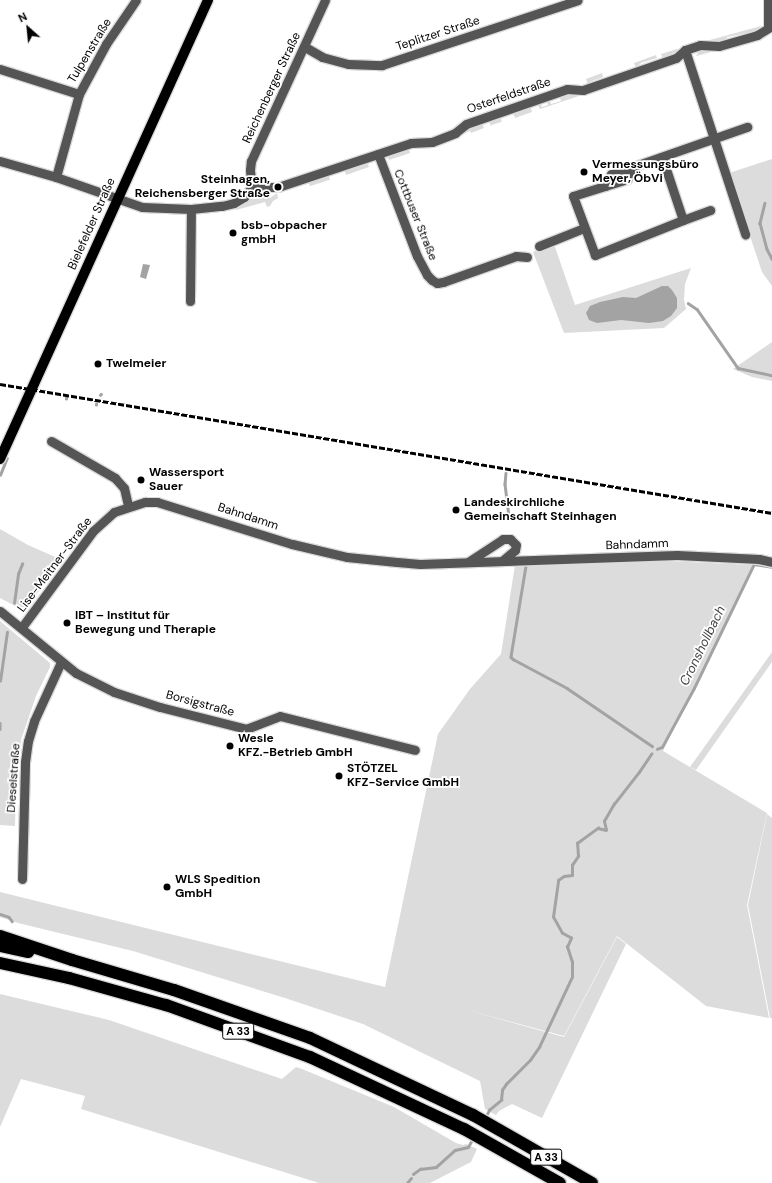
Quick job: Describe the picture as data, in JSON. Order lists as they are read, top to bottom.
{
  "streets": {
    "highway": ["A 33"],
    "main road": ["Bielefelder Straße"],
    "street": [
      "Teplitzer Straße",
      "Tulpenstraße",
      "Reichenberger Straße",
      "Osterfeldstraße",
      "Cottbuser Straße",
      "Bahndamm",
      "Lise-Meitner-Straße",
      "Borsigstraße",
      "Dieselstraße"
    ]
  },
  "crossings": [
    ["Teplitzer Straße", "Reichenberger Straße"],
    ["Reichenberger Straße", "Osterfeldstraße"],
    ["Osterfeldstraße", "Cottbuser Straße"],
    ["Bahndamm", "Lise-Meitner-Straße"],
    ["Lise-Meitner-Straße", "Borsigstraße"],
    ["Borsigstraße", "Dieselstraße"]
  ],
  "water": ["Cronshollbach"],
  "places": [
    "Vermessungsbüro Meyer, ÖbVi",
    "Steinhagen, Reichensberger Straße",
    "bsb-obpacher gmbH",
    "Twelmeier",
    "Wassersport Sauer",
    "Landeskirchliche Gemeinschaft Steinhagen",
    "IBT – Institut für Bewegung und Therapie",
    "Wesle KFZ.-Betrieb GmbH",
    "STÖTZEL KFZ-Service GmbH",
    "WLS Spedition GmbH"
  ],
  "north": "top left"
}
